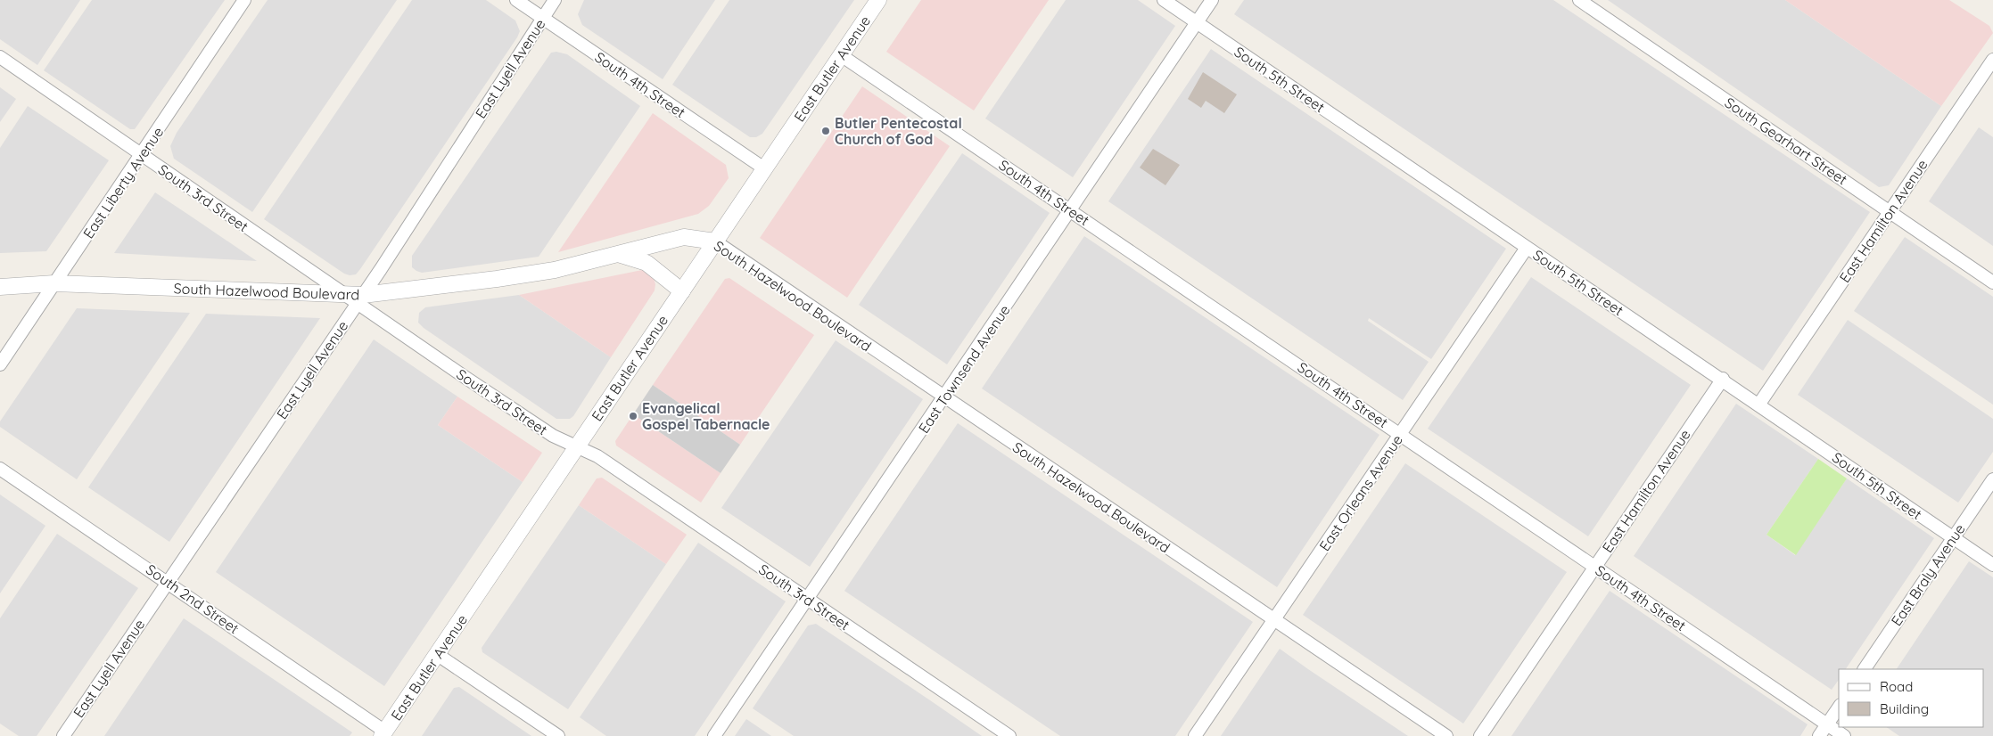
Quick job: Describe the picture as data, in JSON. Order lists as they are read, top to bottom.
{
  "streets": {
    "street": [
      "East Lyell Avenue",
      "East Butler Avenue",
      "South 5th Street",
      "South 4th Street",
      "South Gearhart Street",
      "East Liberty Avenue",
      "South 3rd Street",
      "East Hamilton Avenue",
      "South Hazelwood Boulevard",
      "East Townsend Avenue",
      "East Orleans Avenue",
      "East Braly Avenue",
      "South 2nd Street"
    ]
  },
  "crossings": [
    ["East Lyell Avenue", "South 4th Street"],
    ["East Lyell Avenue", "South 3rd Street"],
    ["East Lyell Avenue", "South Hazelwood Boulevard"],
    ["East Lyell Avenue", "South 2nd Street"],
    ["East Butler Avenue", "South 4th Street"],
    ["East Butler Avenue", "South 3rd Street"],
    ["East Butler Avenue", "South Hazelwood Boulevard"],
    ["East Butler Avenue", "South 2nd Street"],
    ["South 5th Street", "East Hamilton Avenue"],
    ["South 5th Street", "East Townsend Avenue"],
    ["South 5th Street", "East Orleans Avenue"],
    ["South 5th Street", "East Braly Avenue"],
    ["South 4th Street", "East Hamilton Avenue"],
    ["South 4th Street", "East Townsend Avenue"],
    ["South 4th Street", "East Orleans Avenue"],
    ["South Gearhart Street", "East Hamilton Avenue"],
    ["East Liberty Avenue", "South 3rd Street"],
    ["East Liberty Avenue", "South Hazelwood Boulevard"],
    ["South 3rd Street", "South Hazelwood Boulevard"],
    ["South 3rd Street", "East Townsend Avenue"],
    ["South Hazelwood Boulevard", "East Townsend Avenue"],
    ["South Hazelwood Boulevard", "East Orleans Avenue"]
  ],
  "places": ["Butler Pentecostal Church of God", "Evangelical Gospel Tabernacle"],
  "legend": ["Road", "Building"]
}
